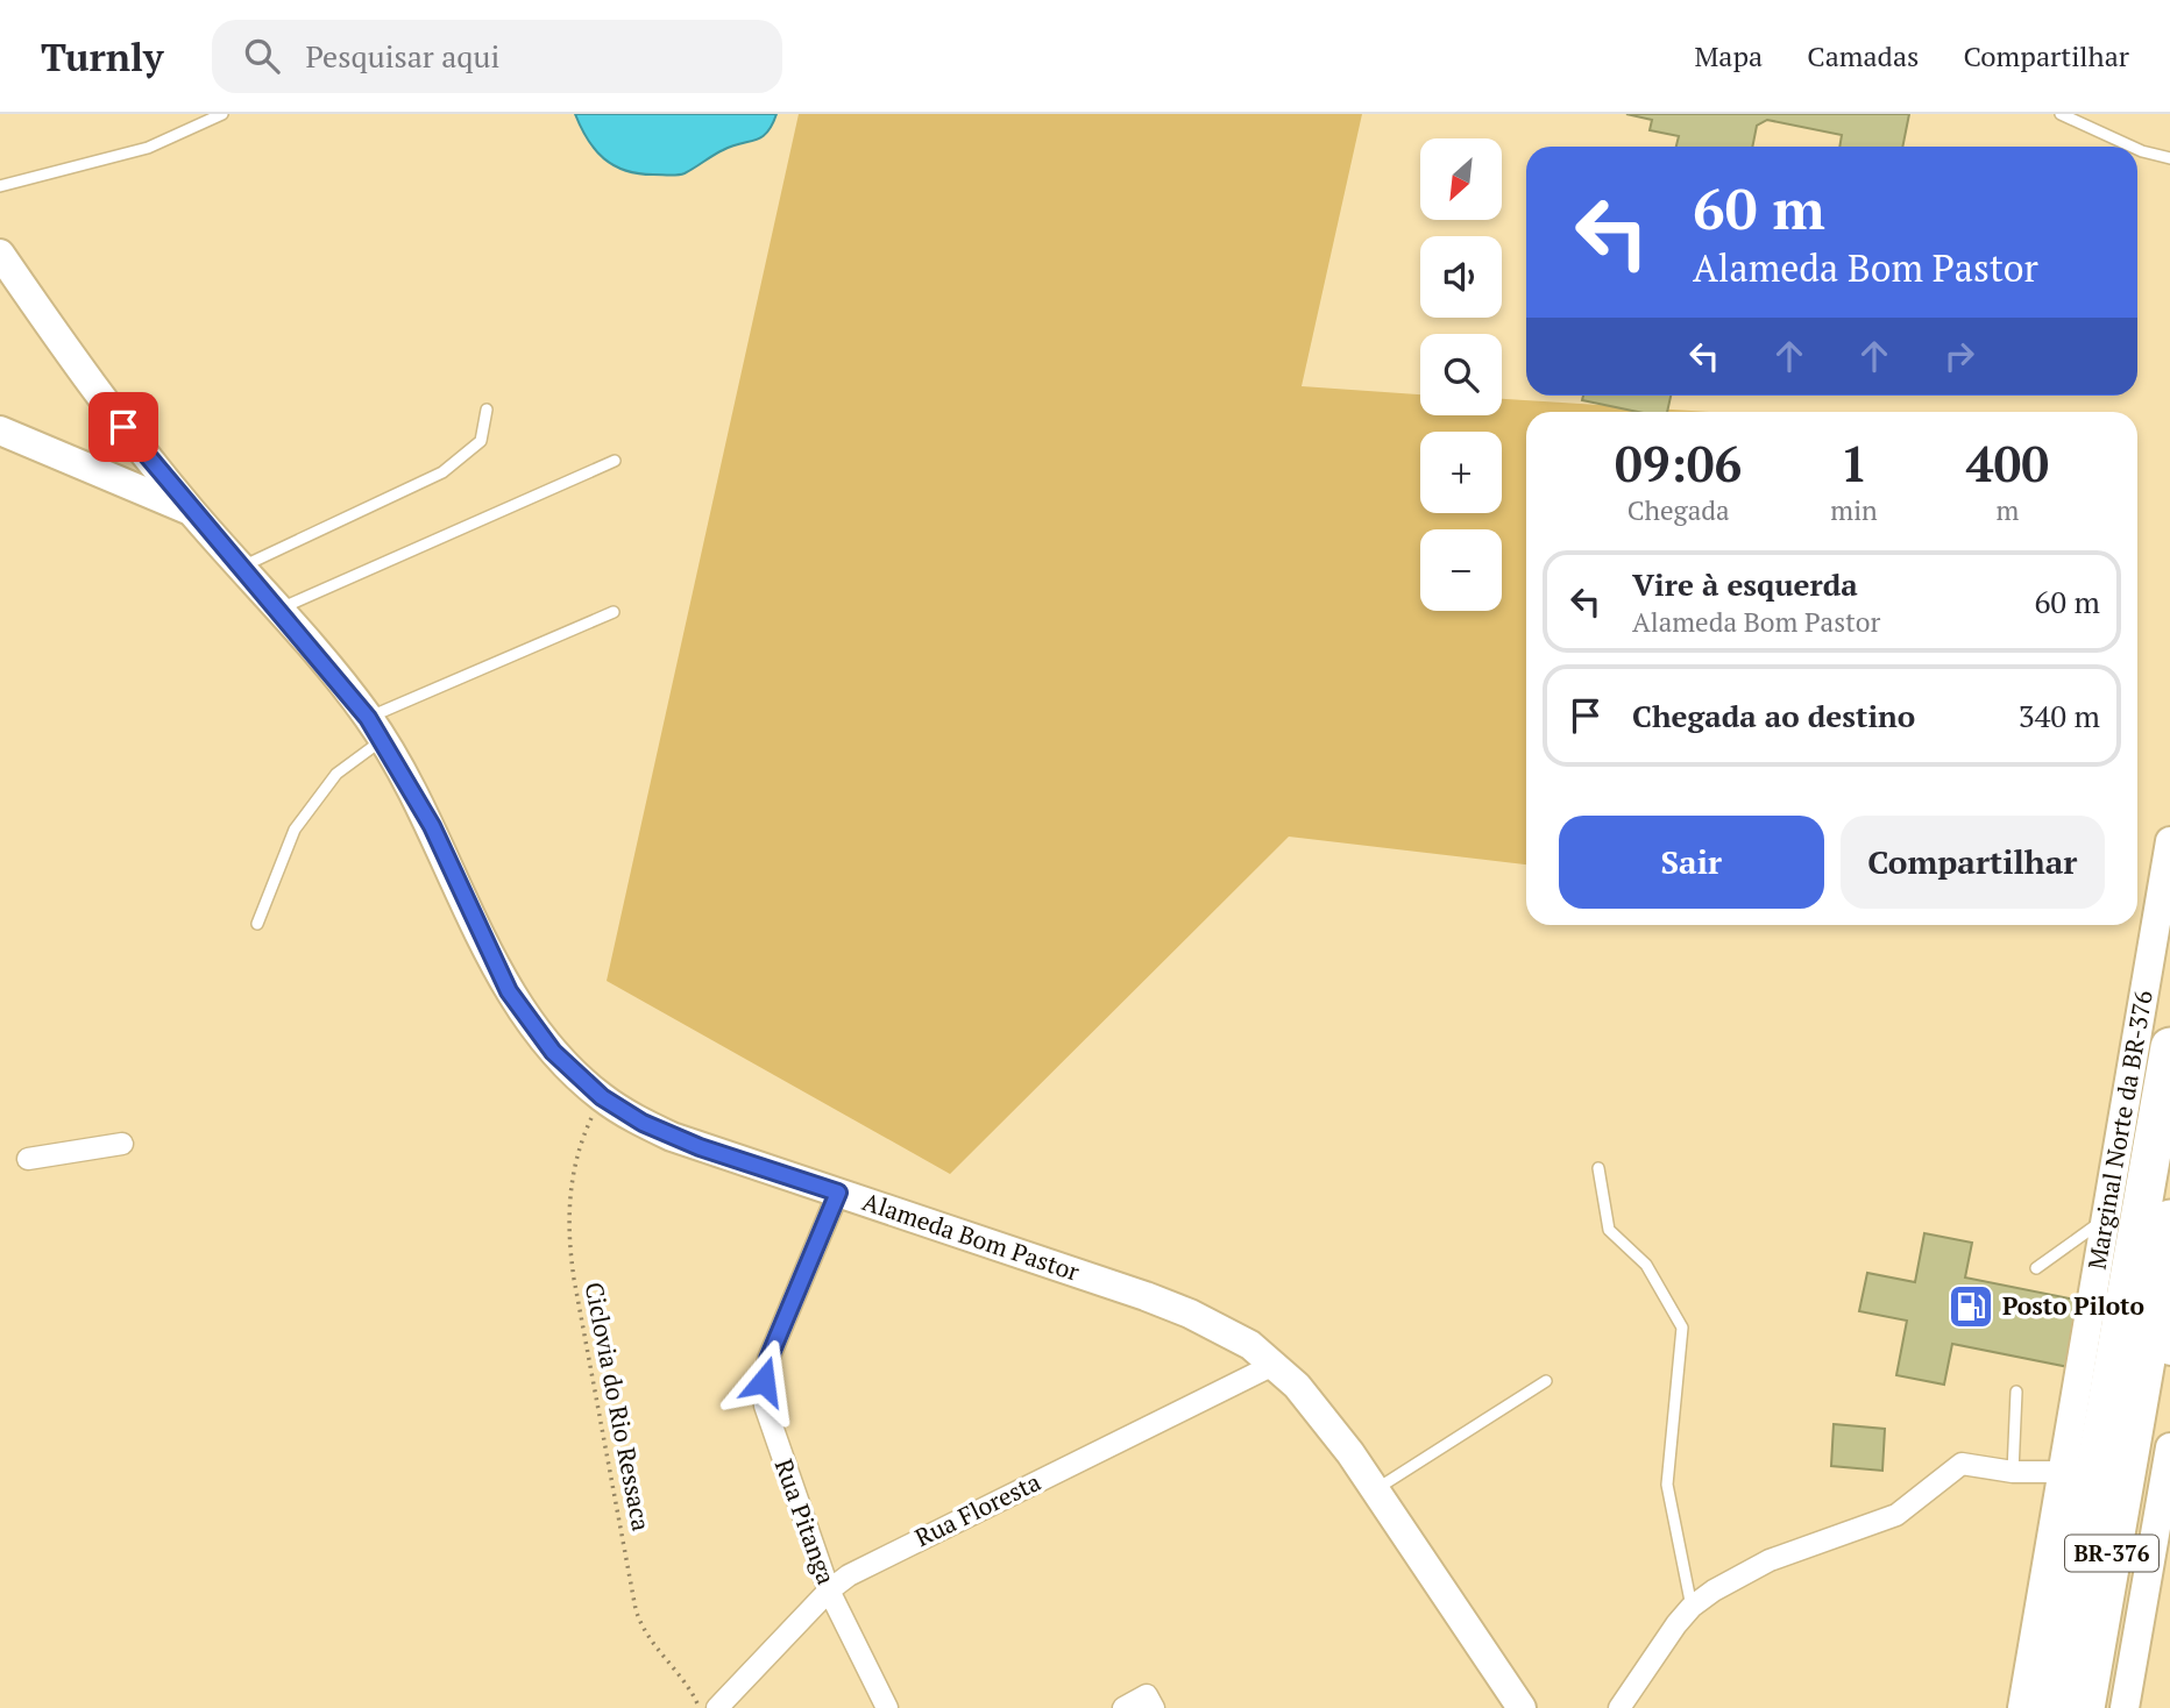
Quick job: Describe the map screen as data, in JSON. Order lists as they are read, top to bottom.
{
  "streets": {
    "highway": ["BR-376"],
    "main road": ["Marginal Norte da BR-376", "Alameda Bom Pastor"],
    "street": ["Rua Floresta", "Rua Pitanga"],
    "path": ["Ciclovia do Rio Ressaca"]
  },
  "crossings": [
    ["Marginal Norte da BR-376", "BR-376"],
    ["Alameda Bom Pastor", "Ciclovia do Rio Ressaca"],
    ["Alameda Bom Pastor", "Rua Floresta"],
    ["Alameda Bom Pastor", "Rua Pitanga"],
    ["Rua Floresta", "Rua Pitanga"]
  ],
  "places": {
    "fuel station": ["Posto Piloto"]
  },
  "north": "bottom left",
  "page": {
    "header": "Turnly",
    "search": "Pesquisar aqui",
    "nav": ["Mapa", "Camadas", "Compartilhar"],
    "map_buttons": ["+", "−"],
    "turn": ["60 m", "Alameda Bom Pastor"],
    "eta": [
      "09:06",
      "Chegada",
      "1",
      "min",
      "400",
      "m"
    ],
    "list": [
      {
        "name": "Vire à esquerda",
        "note": "Alameda Bom Pastor",
        "value": "60 m"
      },
      {
        "name": "Chegada ao destino",
        "value": "340 m"
      }
    ],
    "buttons": ["Sair", "Compartilhar"]
  }
}
